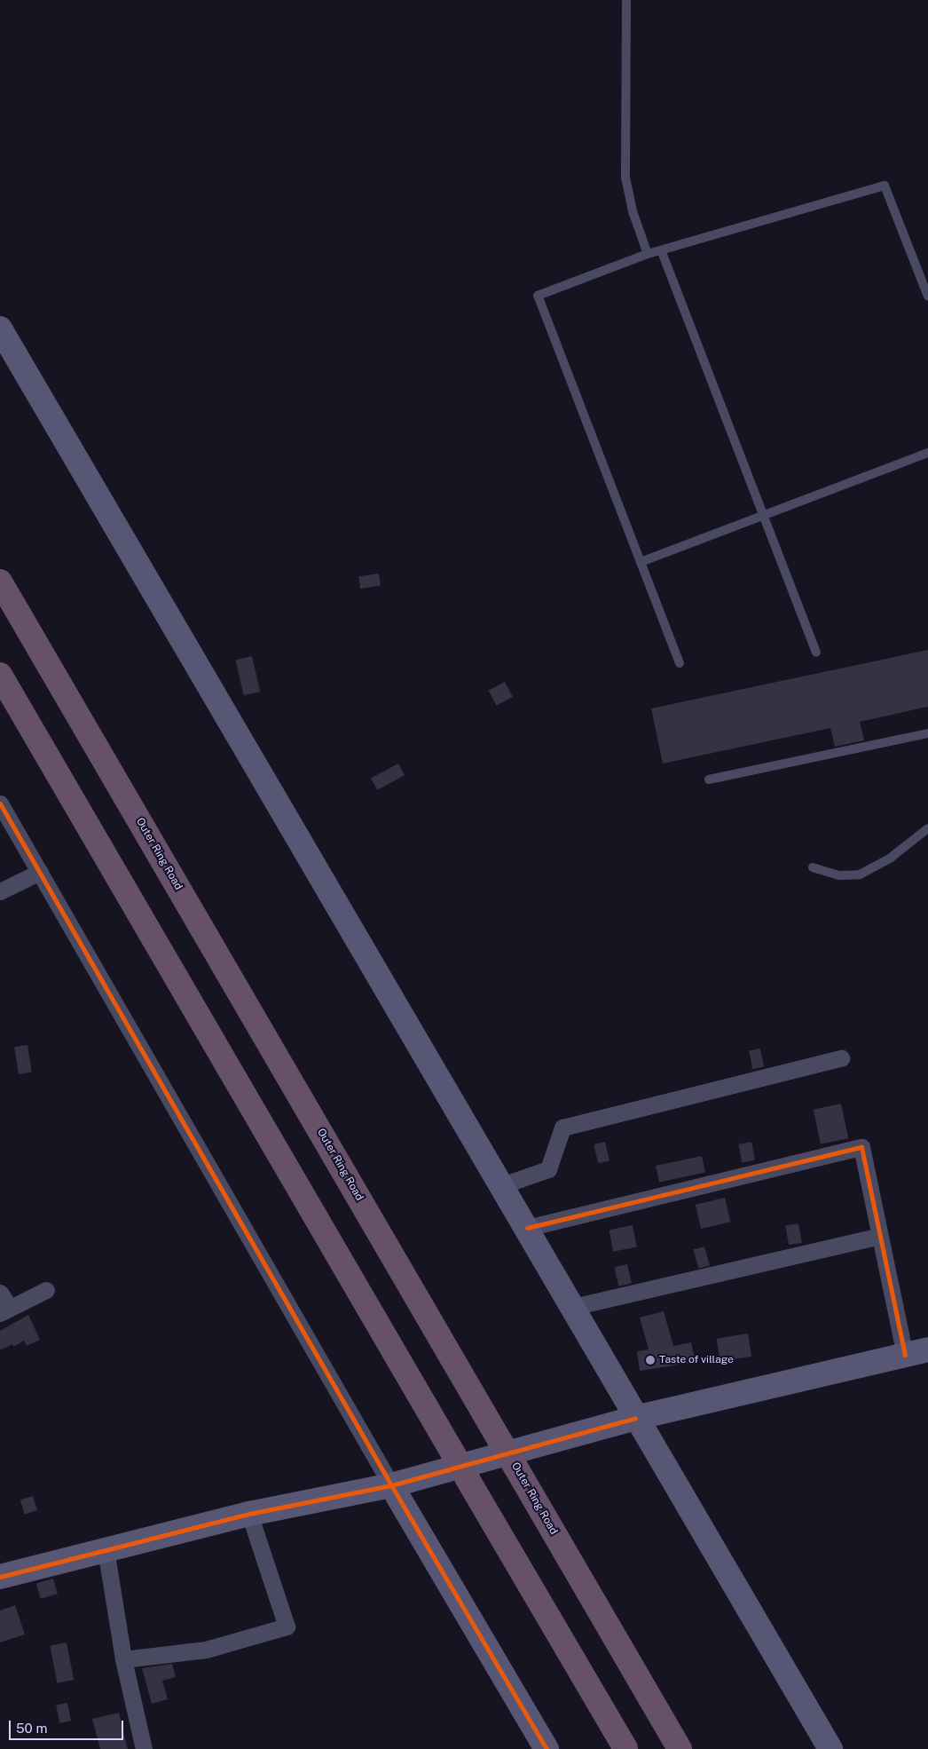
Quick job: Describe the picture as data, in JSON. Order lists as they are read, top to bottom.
{
  "streets": {
    "highway": ["Outer Ring Road"]
  },
  "places": ["Taste of village"],
  "scale_bar": "50 m"
}
